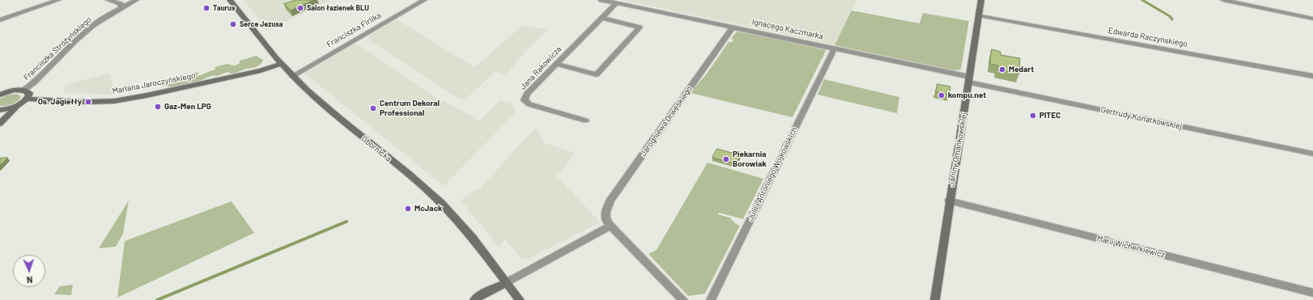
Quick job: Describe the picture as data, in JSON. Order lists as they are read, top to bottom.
{
  "streets": {
    "street": [
      "Ignacego Kaczmarka",
      "Franciszka Firlika",
      "Edwarda Raczyńskiego",
      "Franciszka Stróżyńskiego",
      "Jana Rakowicza",
      "Mariana Jaroczyńskiego",
      "Gertrudy Konatkowskiej",
      "Jarogniewa Drwęskiego",
      "Obornicka",
      "Janiny Omańkowskiej",
      "Julii i Antoniego Wojkowskich",
      "Marii Wicherkiewicz"
    ]
  },
  "crossings": [
    ["Ignacego Kaczmarka", "Jana Rakowicza"],
    ["Ignacego Kaczmarka", "Gertrudy Konatkowskiej"],
    ["Ignacego Kaczmarka", "Jarogniewa Drwęskiego"],
    ["Ignacego Kaczmarka", "Janiny Omańkowskiej"],
    ["Ignacego Kaczmarka", "Julii i Antoniego Wojkowskich"],
    ["Franciszka Firlika", "Obornicka"],
    ["Edwarda Raczyńskiego", "Janiny Omańkowskiej"],
    ["Mariana Jaroczyńskiego", "Obornicka"],
    ["Gertrudy Konatkowskiej", "Janiny Omańkowskiej"],
    ["Janiny Omańkowskiej", "Marii Wicherkiewicz"]
  ],
  "places": [
    "Taurus",
    "Salon łazienek BLU",
    "Serce Jezusa",
    "Medart",
    "kompu.net",
    "Os. Jagiełły",
    "Gaz-Men LPG",
    "Centrum Dekoral Professional",
    "PITEC",
    "Piekarnia Borowiak",
    "McJack"
  ],
  "north": "bottom"
}
